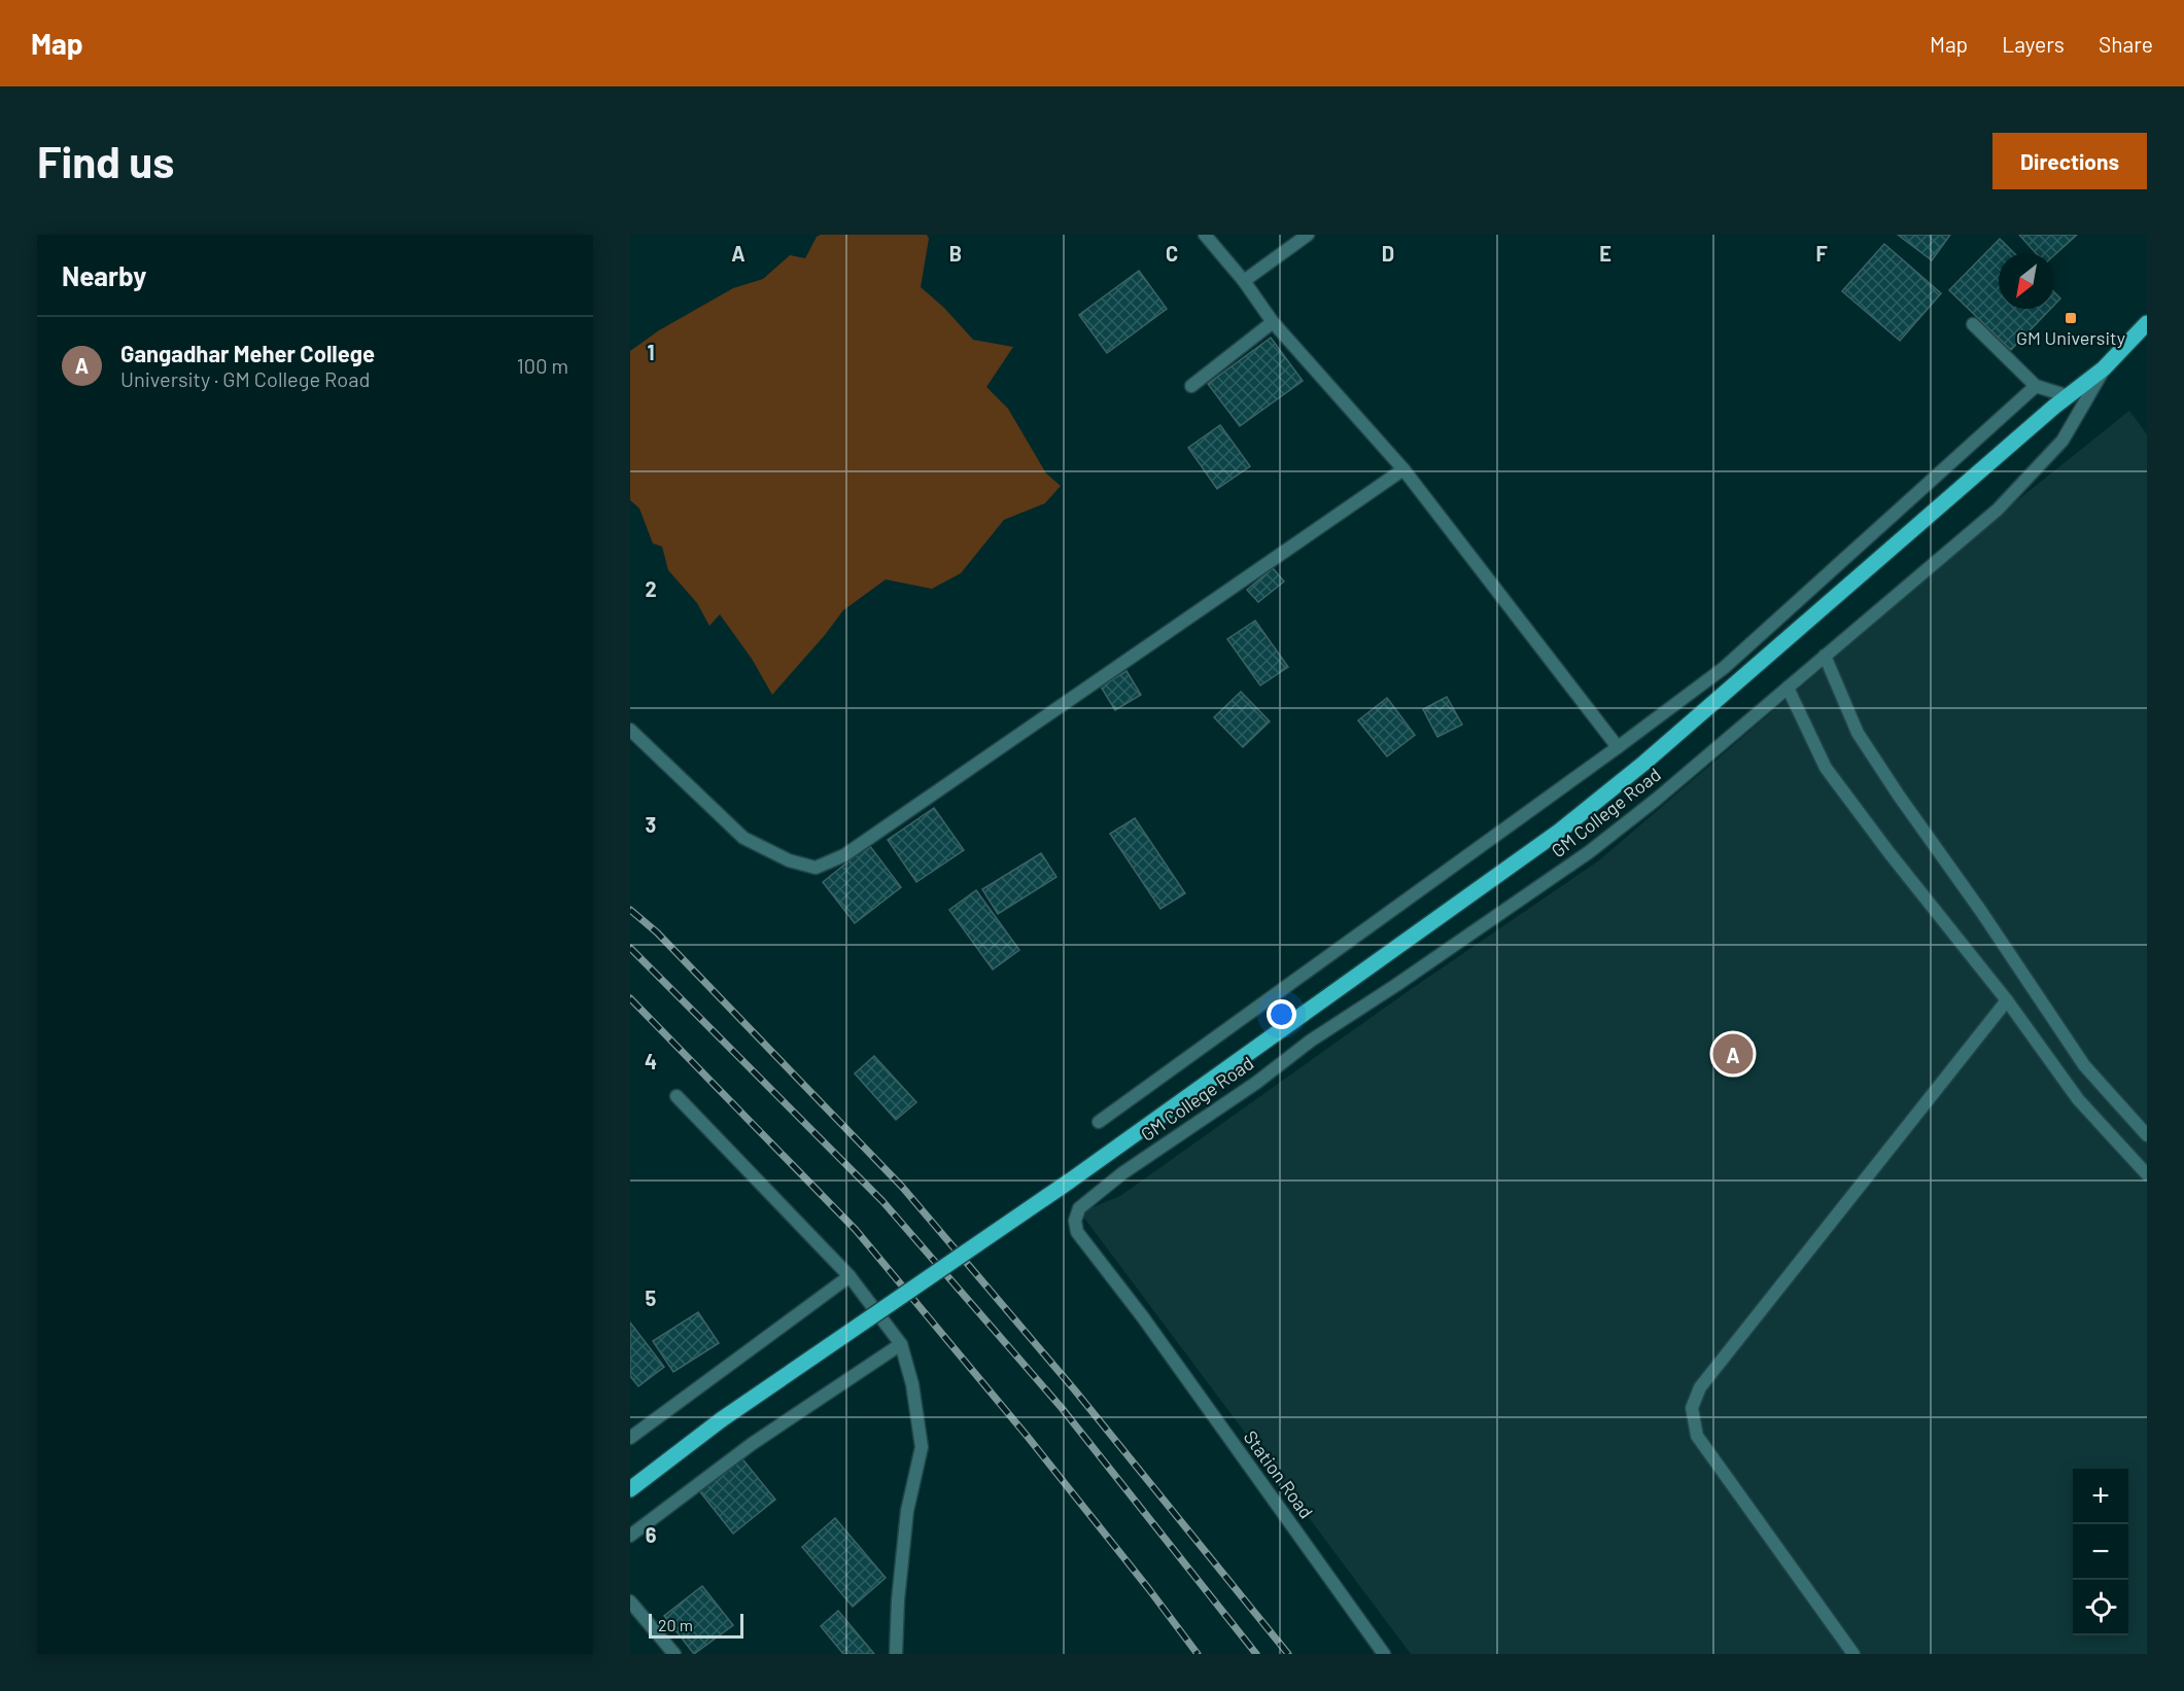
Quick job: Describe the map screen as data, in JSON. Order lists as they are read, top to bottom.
{
  "streets": {
    "street": ["GM College Road", "Station Road"]
  },
  "crossings": [
    ["GM College Road", "Station Road"]
  ],
  "places": {
    "transit": ["GM University"]
  },
  "scale_bar": "20 m",
  "north": "bottom left",
  "page": {
    "header": "Map",
    "nav": ["Map", "Layers", "Share"],
    "buttons": "Directions",
    "title": "Find us",
    "heading": "Nearby",
    "list": [
      {
        "mark": "A",
        "name": "Gangadhar Meher College",
        "note": "University · GM College Road",
        "value": "100 m"
      }
    ],
    "pins": "A",
    "map_buttons": ["+", "−"],
    "scale": "20 m"
  },
  "grid": {
    "columns": [
      "A",
      "B",
      "C",
      "D",
      "E",
      "F"
    ],
    "rows": [
      "1",
      "2",
      "3",
      "4",
      "5",
      "6"
    ]
  }
}
